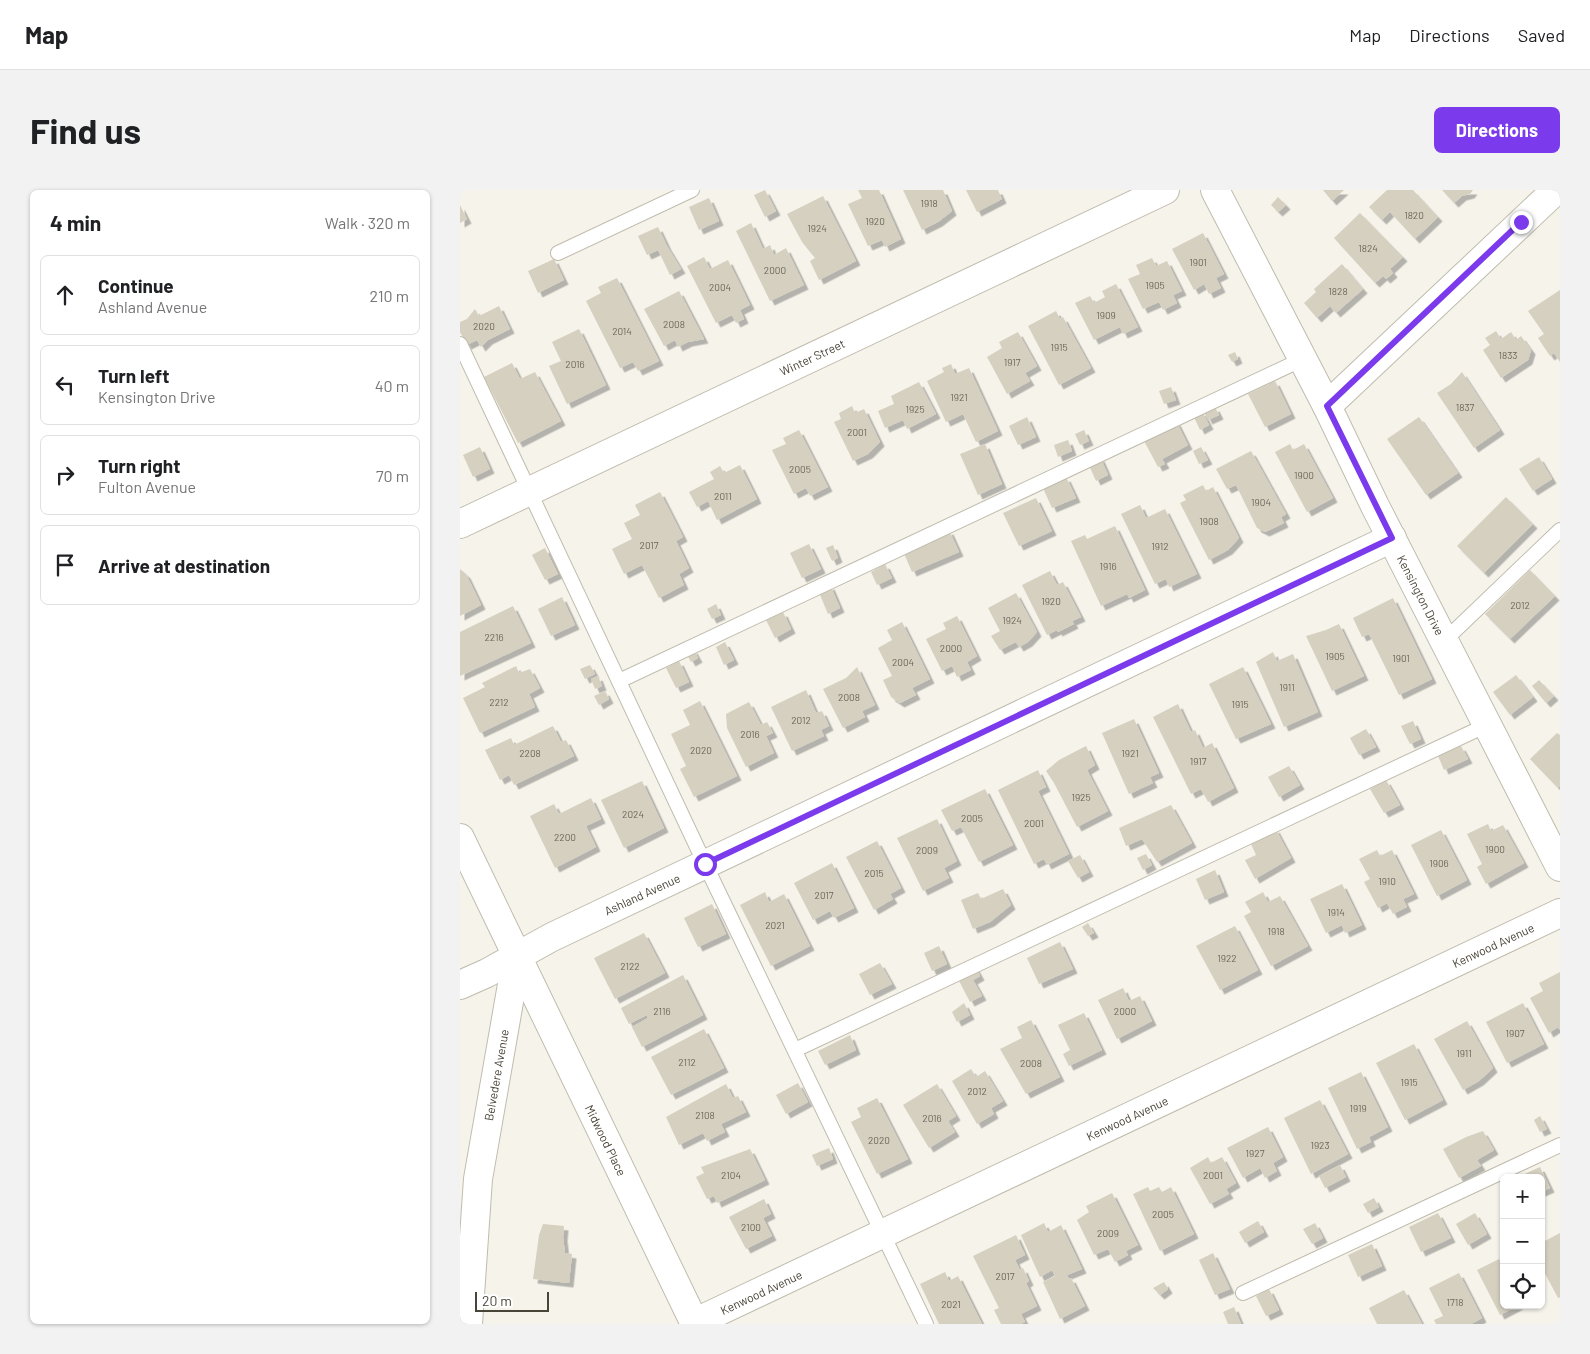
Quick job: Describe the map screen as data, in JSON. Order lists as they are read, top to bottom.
{
  "streets": {
    "street": [
      "Winter Street",
      "Kensington Drive",
      "Ashland Avenue",
      "Kenwood Avenue",
      "Belvedere Avenue",
      "Midwood Place"
    ]
  },
  "crossings": [
    ["Kensington Drive", "Ashland Avenue"],
    ["Ashland Avenue", "Belvedere Avenue"],
    ["Ashland Avenue", "Midwood Place"],
    ["Kenwood Avenue", "Midwood Place"],
    ["Belvedere Avenue", "Midwood Place"]
  ],
  "house_numbers": [
    "1918",
    "1820",
    "1920",
    "1924",
    "1824",
    "1901",
    "2000",
    "1905",
    "2004",
    "1828",
    "1909",
    "2008",
    "2020",
    "2014",
    "1915",
    "1833",
    "1917",
    "2016",
    "1921",
    "1837",
    "1925",
    "2001",
    "2005",
    "1900",
    "2011",
    "1904",
    "1908",
    "2017",
    "1912",
    "1916",
    "1920",
    "2012",
    "1924",
    "2216",
    "2000",
    "1905",
    "1901",
    "2004",
    "1911",
    "2008",
    "2212",
    "1915",
    "2012",
    "2016",
    "2020",
    "2208",
    "1921",
    "1917",
    "1925",
    "2024",
    "2005",
    "2001",
    "2200",
    "1900",
    "2009",
    "1906",
    "2015",
    "1910",
    "2017",
    "1914",
    "2021",
    "1918",
    "1922",
    "2122",
    "2116",
    "2000",
    "1907",
    "1911",
    "2112",
    "2008",
    "1915",
    "2012",
    "1919",
    "2108",
    "2016",
    "2020",
    "1923",
    "1927",
    "2104",
    "2001",
    "2005",
    "2100",
    "2009",
    "2017",
    "1718",
    "2021"
  ],
  "scale_bar": "20 m",
  "page": {
    "header": "Map",
    "nav": ["Map", "Directions", "Saved"],
    "buttons": "Directions",
    "title": "Find us",
    "heading": ["4 min", "Walk · 320 m"],
    "list": [
      ["Continue", "Ashland Avenue", "210 m"],
      ["Turn left", "Kensington Drive", "40 m"],
      ["Turn right", "Fulton Avenue", "70 m"],
      "Arrive at destination"
    ],
    "map_buttons": ["+", "−"],
    "scale": "20 m"
  }
}
